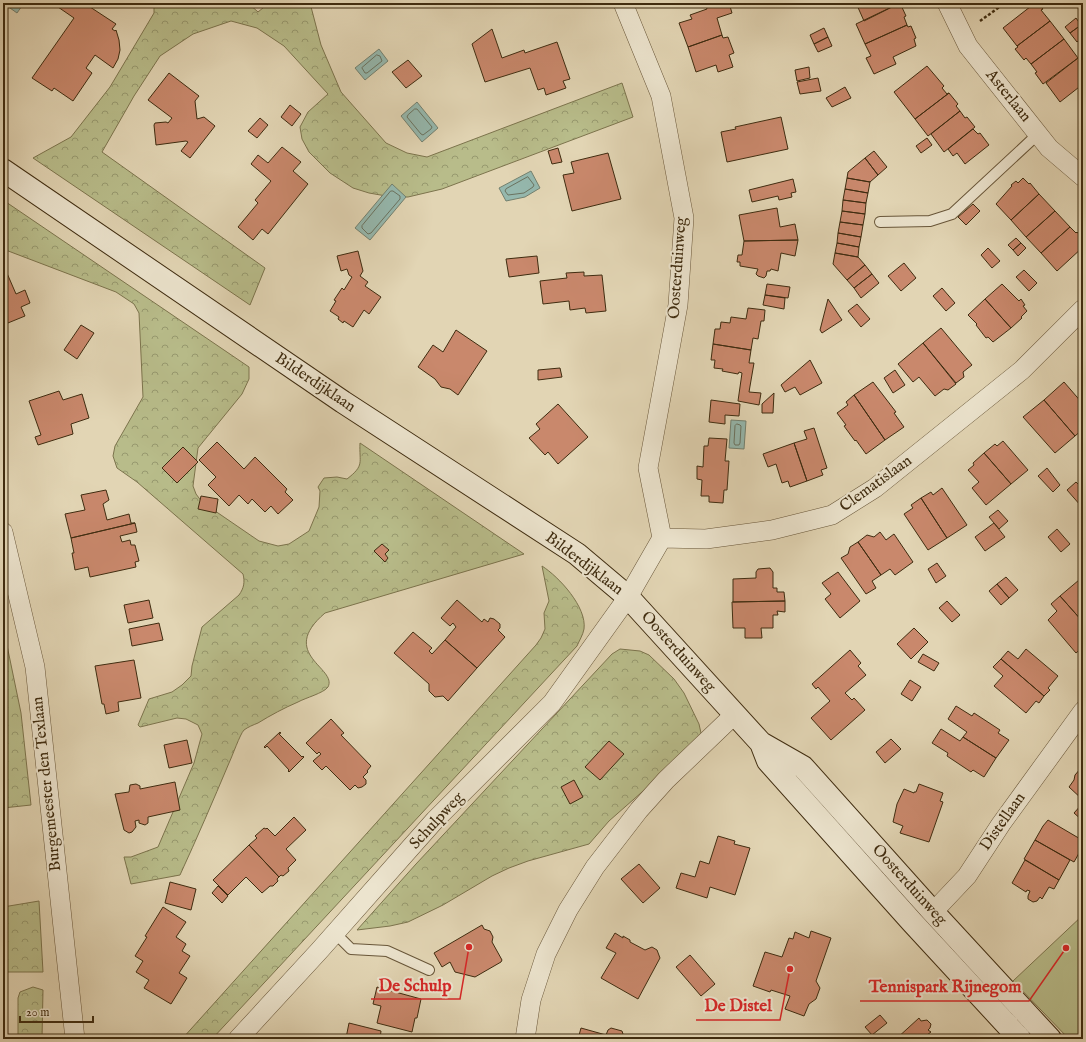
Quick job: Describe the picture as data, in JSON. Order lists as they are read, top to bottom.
{
  "streets": {
    "street": [
      "Asterlaan",
      "Oosterduinweg",
      "Bilderdijklaan",
      "Clematislaan",
      "Burgemeester den Texlaan",
      "Schulpweg",
      "Distellaan"
    ]
  },
  "crossings": [
    ["Oosterduinweg", "Bilderdijklaan"],
    ["Oosterduinweg", "Clematislaan"],
    ["Oosterduinweg", "Schulpweg"],
    ["Oosterduinweg", "Distellaan"],
    ["Bilderdijklaan", "Schulpweg"]
  ],
  "places": ["De Schulp", "Tennispark Rijnegom", "De Distel"],
  "scale_bar": "20 m"
}
